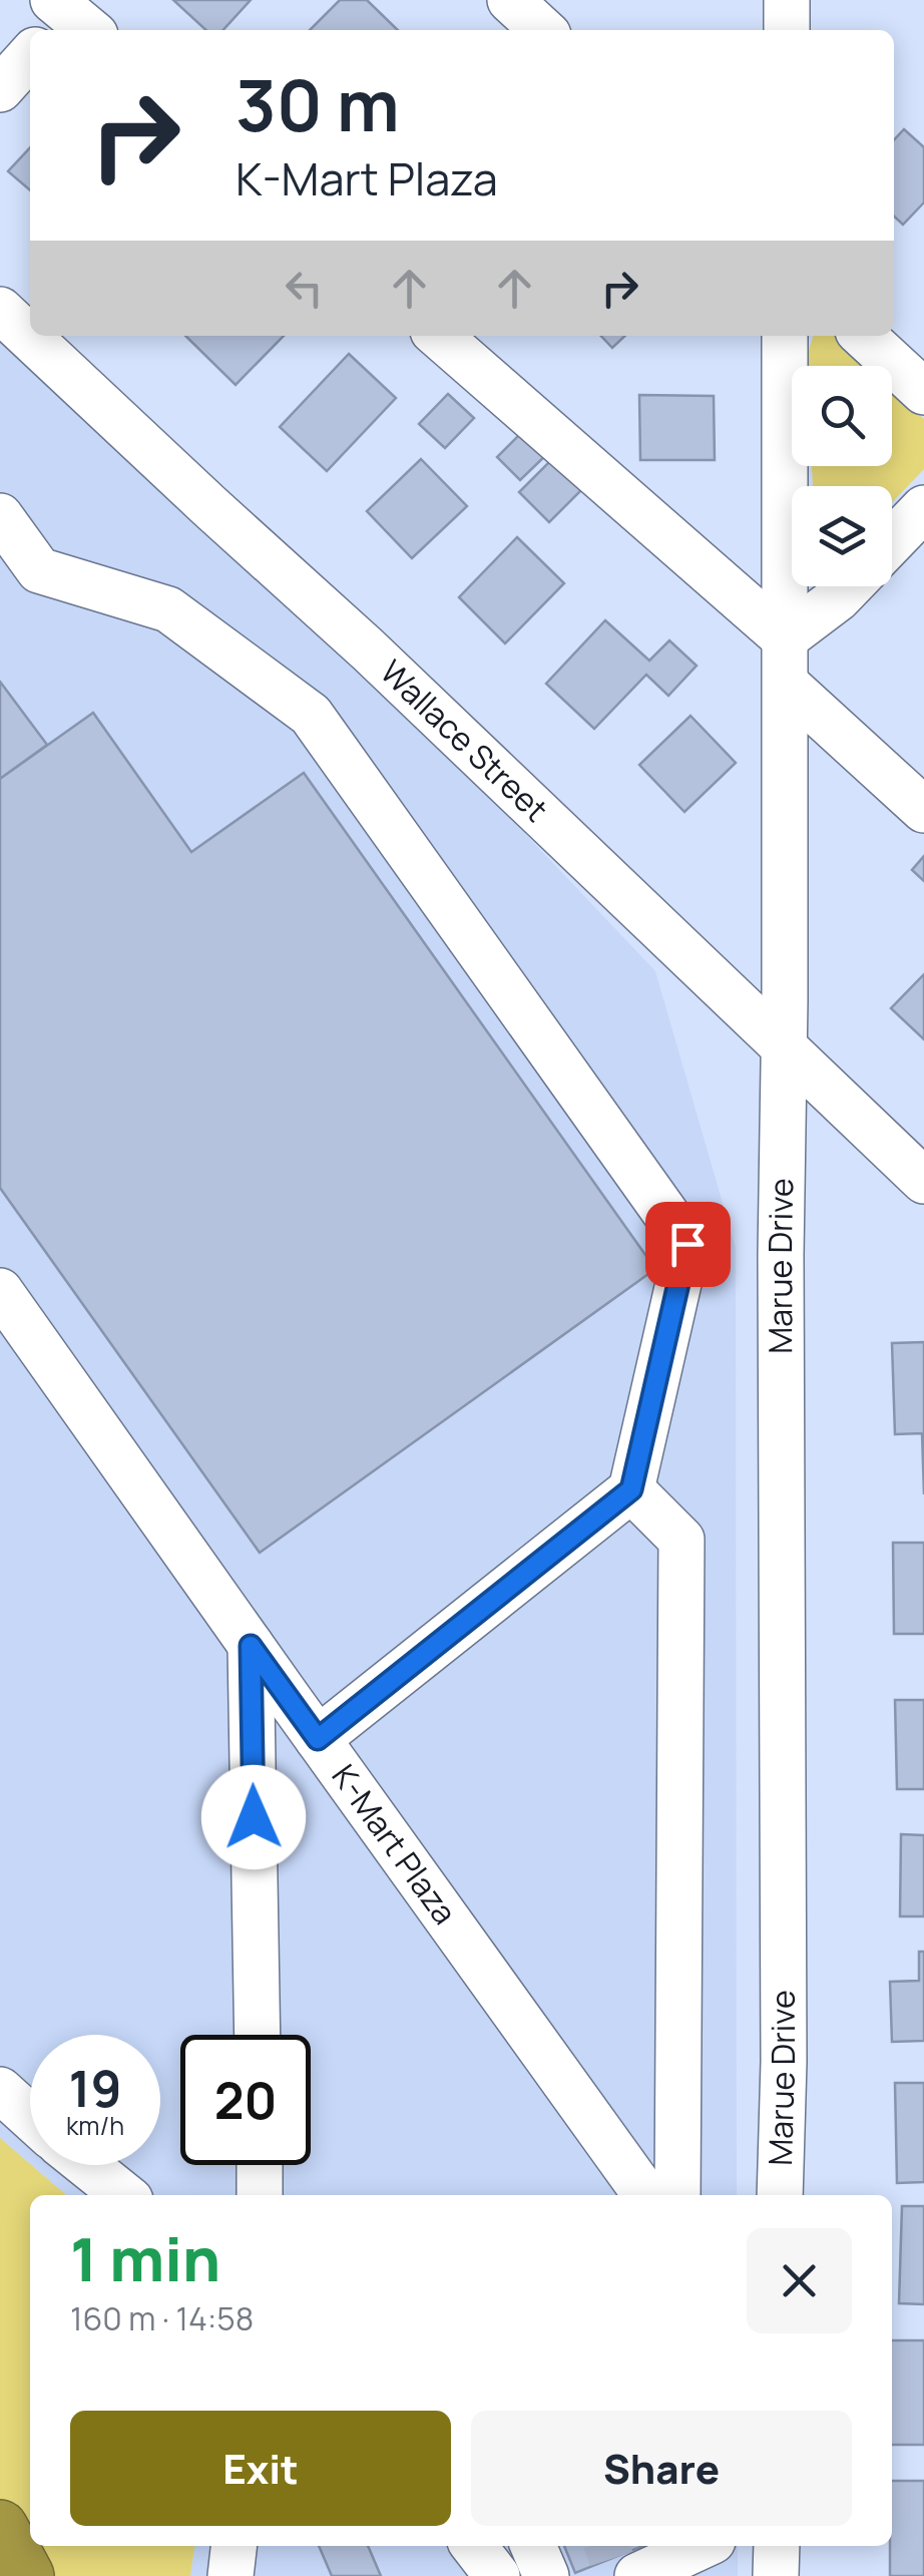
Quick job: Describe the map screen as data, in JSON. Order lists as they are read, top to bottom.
{
  "streets": {
    "street": ["Wallace Street", "Marue Drive", "K-Mart Plaza"]
  },
  "crossings": [
    ["Wallace Street", "Marue Drive"]
  ],
  "page": {
    "turn": ["30 m", "K-Mart Plaza"],
    "speed": "19 km/h",
    "limit": "20",
    "heading": ["1 min", "160 m · 14:58"],
    "buttons": ["Exit", "Share"]
  }
}
